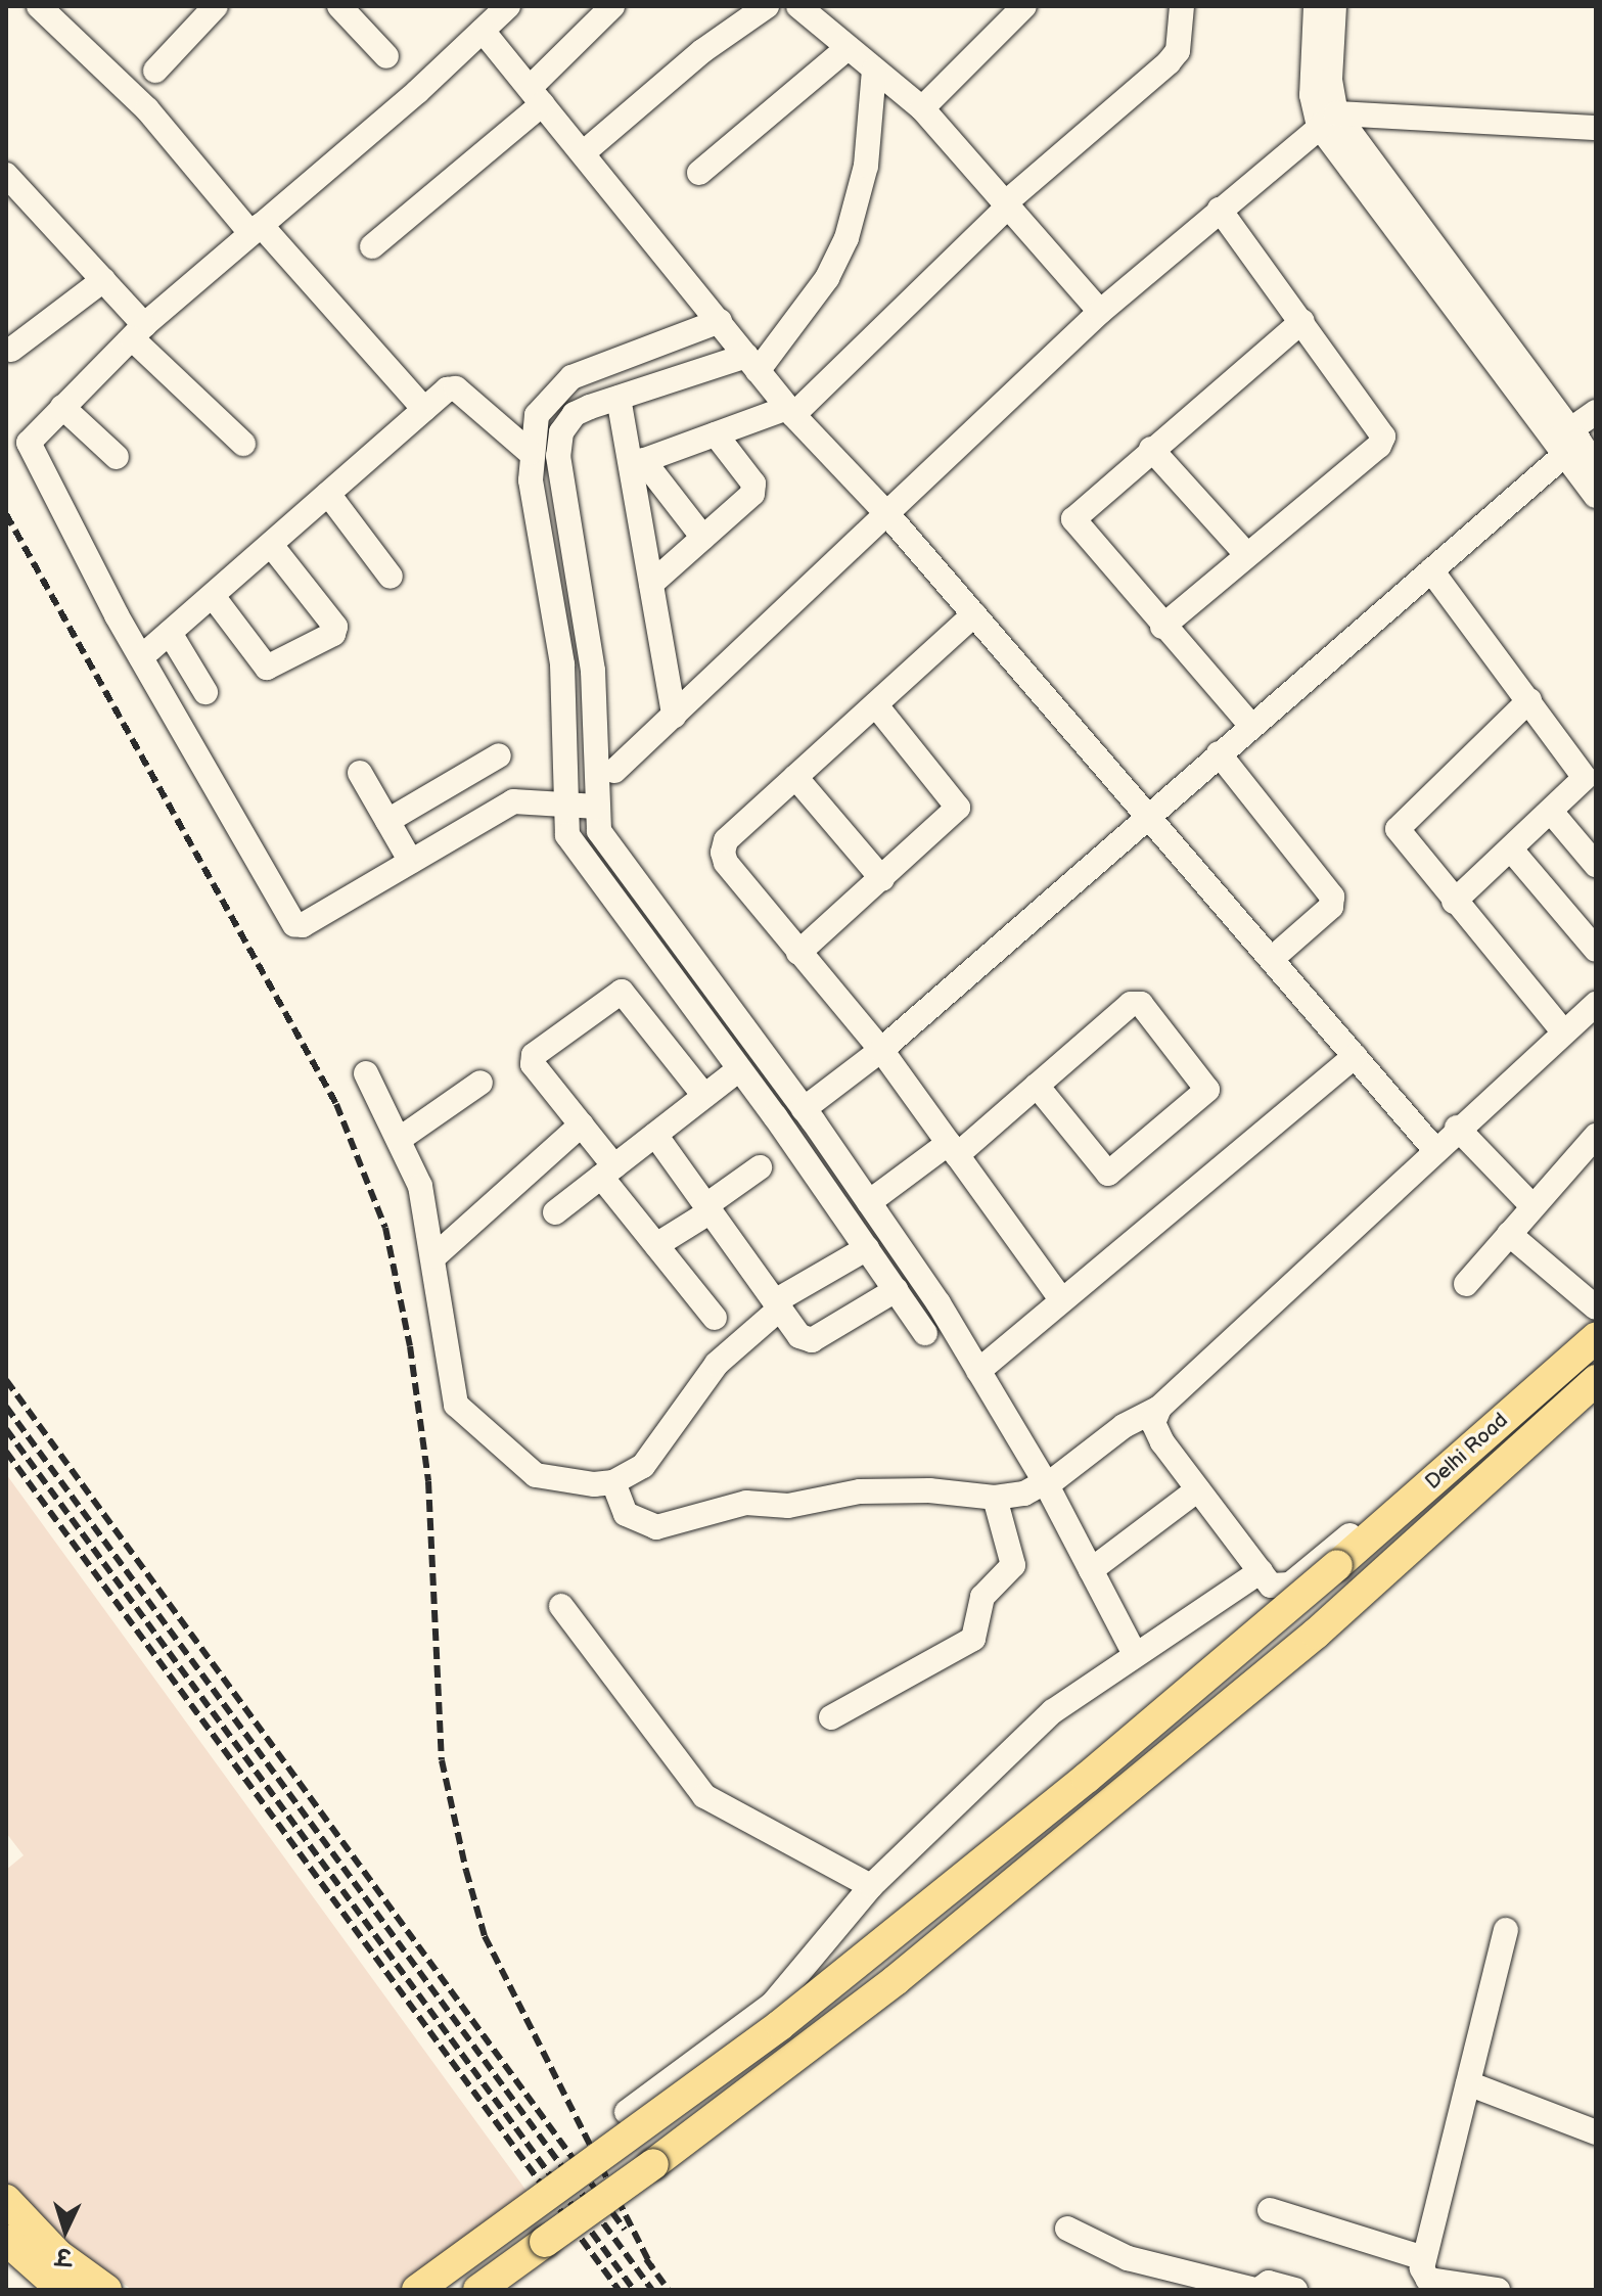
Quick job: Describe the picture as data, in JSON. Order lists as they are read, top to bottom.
{
  "streets": {
    "main road": ["Delhi Road"]
  },
  "north": "bottom"
}
